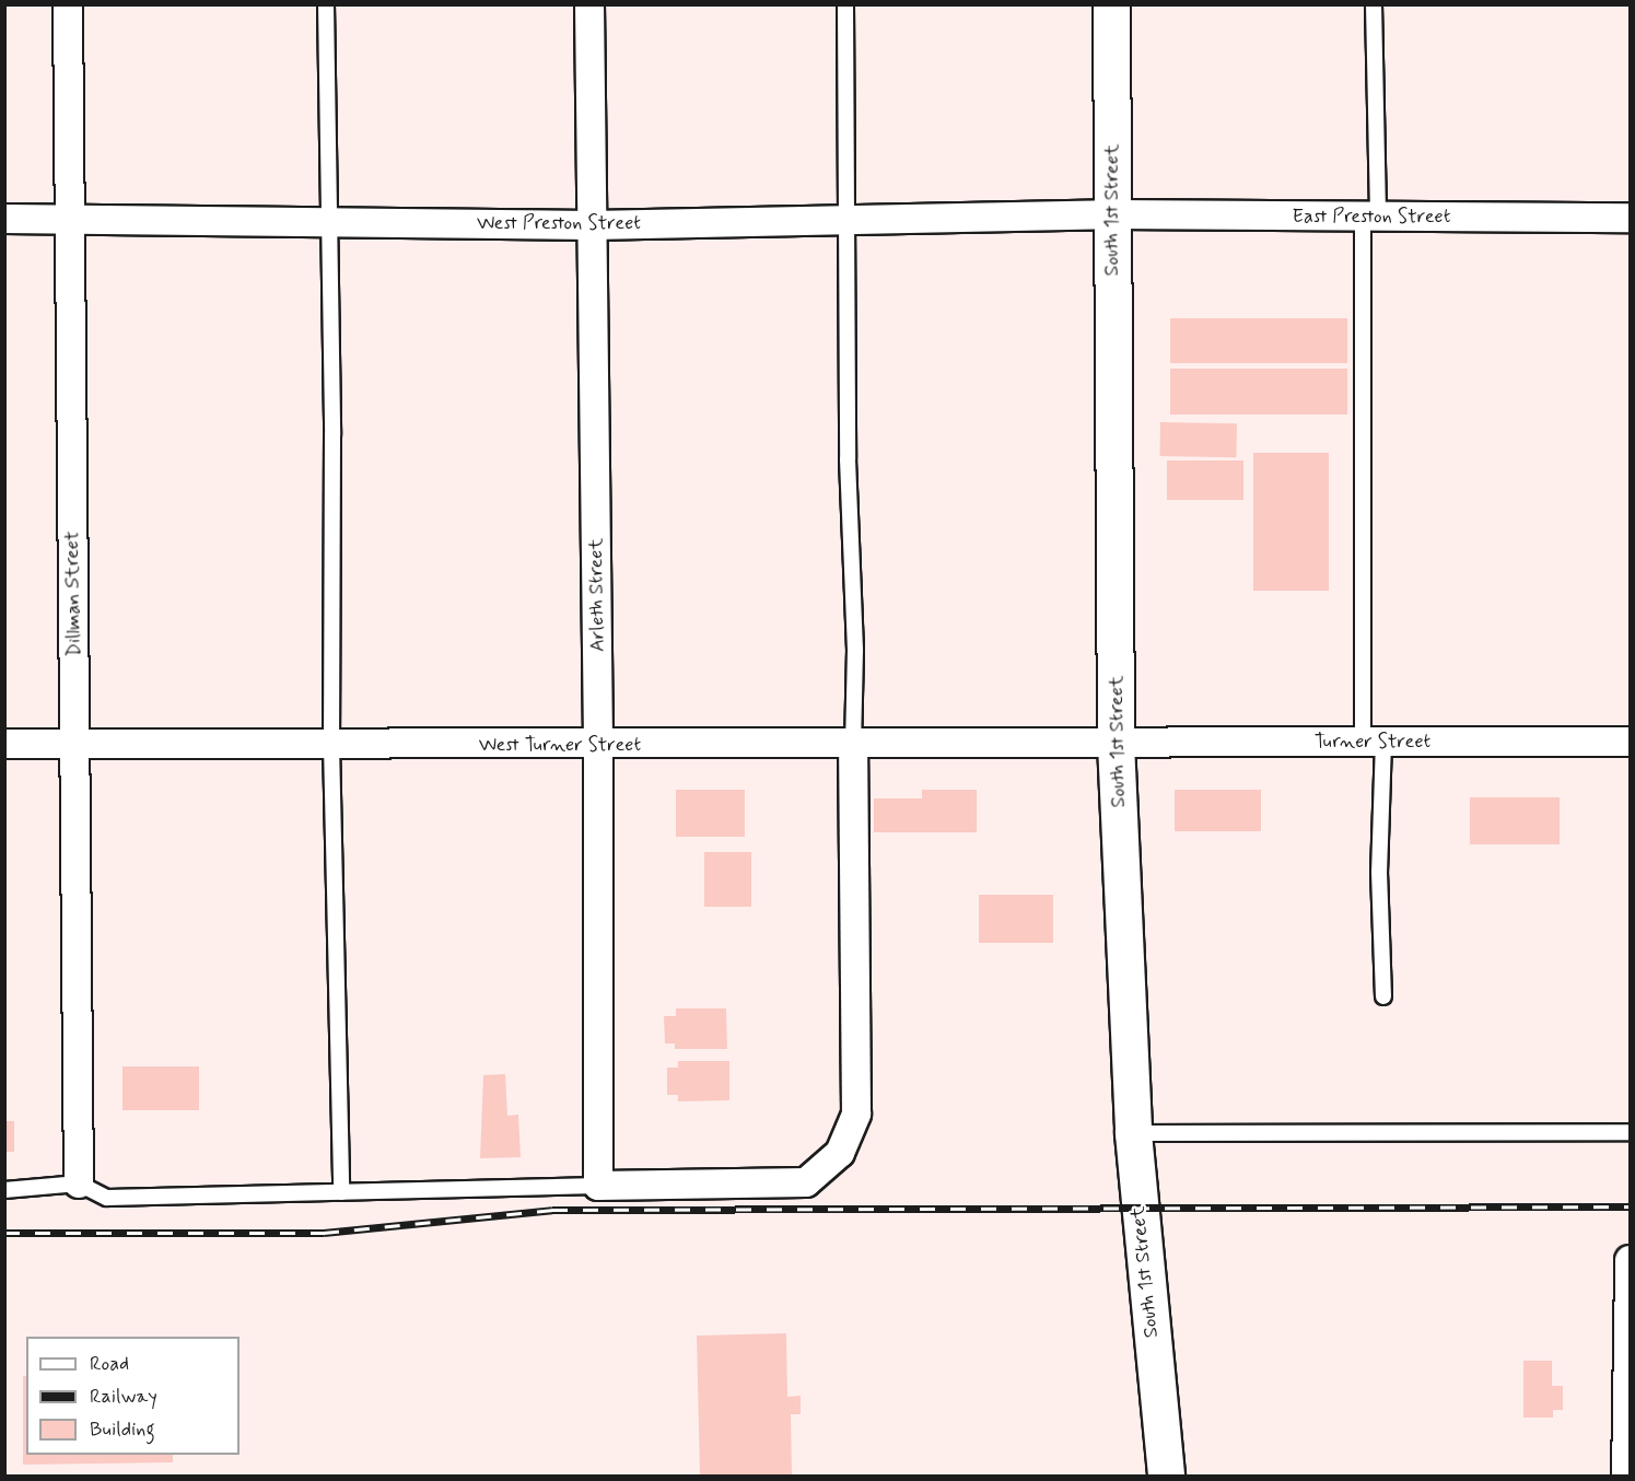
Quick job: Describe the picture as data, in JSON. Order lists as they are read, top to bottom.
{
  "streets": {
    "street": [
      "South 1st Street",
      "East Preston Street",
      "West Preston Street",
      "Dillman Street",
      "Arleth Street",
      "Turner Street",
      "West Turner Street"
    ]
  },
  "crossings": [
    ["South 1st Street", "East Preston Street"],
    ["South 1st Street", "West Preston Street"],
    ["South 1st Street", "Turner Street"],
    ["South 1st Street", "West Turner Street"],
    ["East Preston Street", "West Preston Street"],
    ["West Preston Street", "Dillman Street"],
    ["West Preston Street", "Arleth Street"],
    ["Dillman Street", "West Turner Street"],
    ["Arleth Street", "West Turner Street"],
    ["Turner Street", "West Turner Street"]
  ],
  "legend": ["Road", "Railway", "Building"]
}
